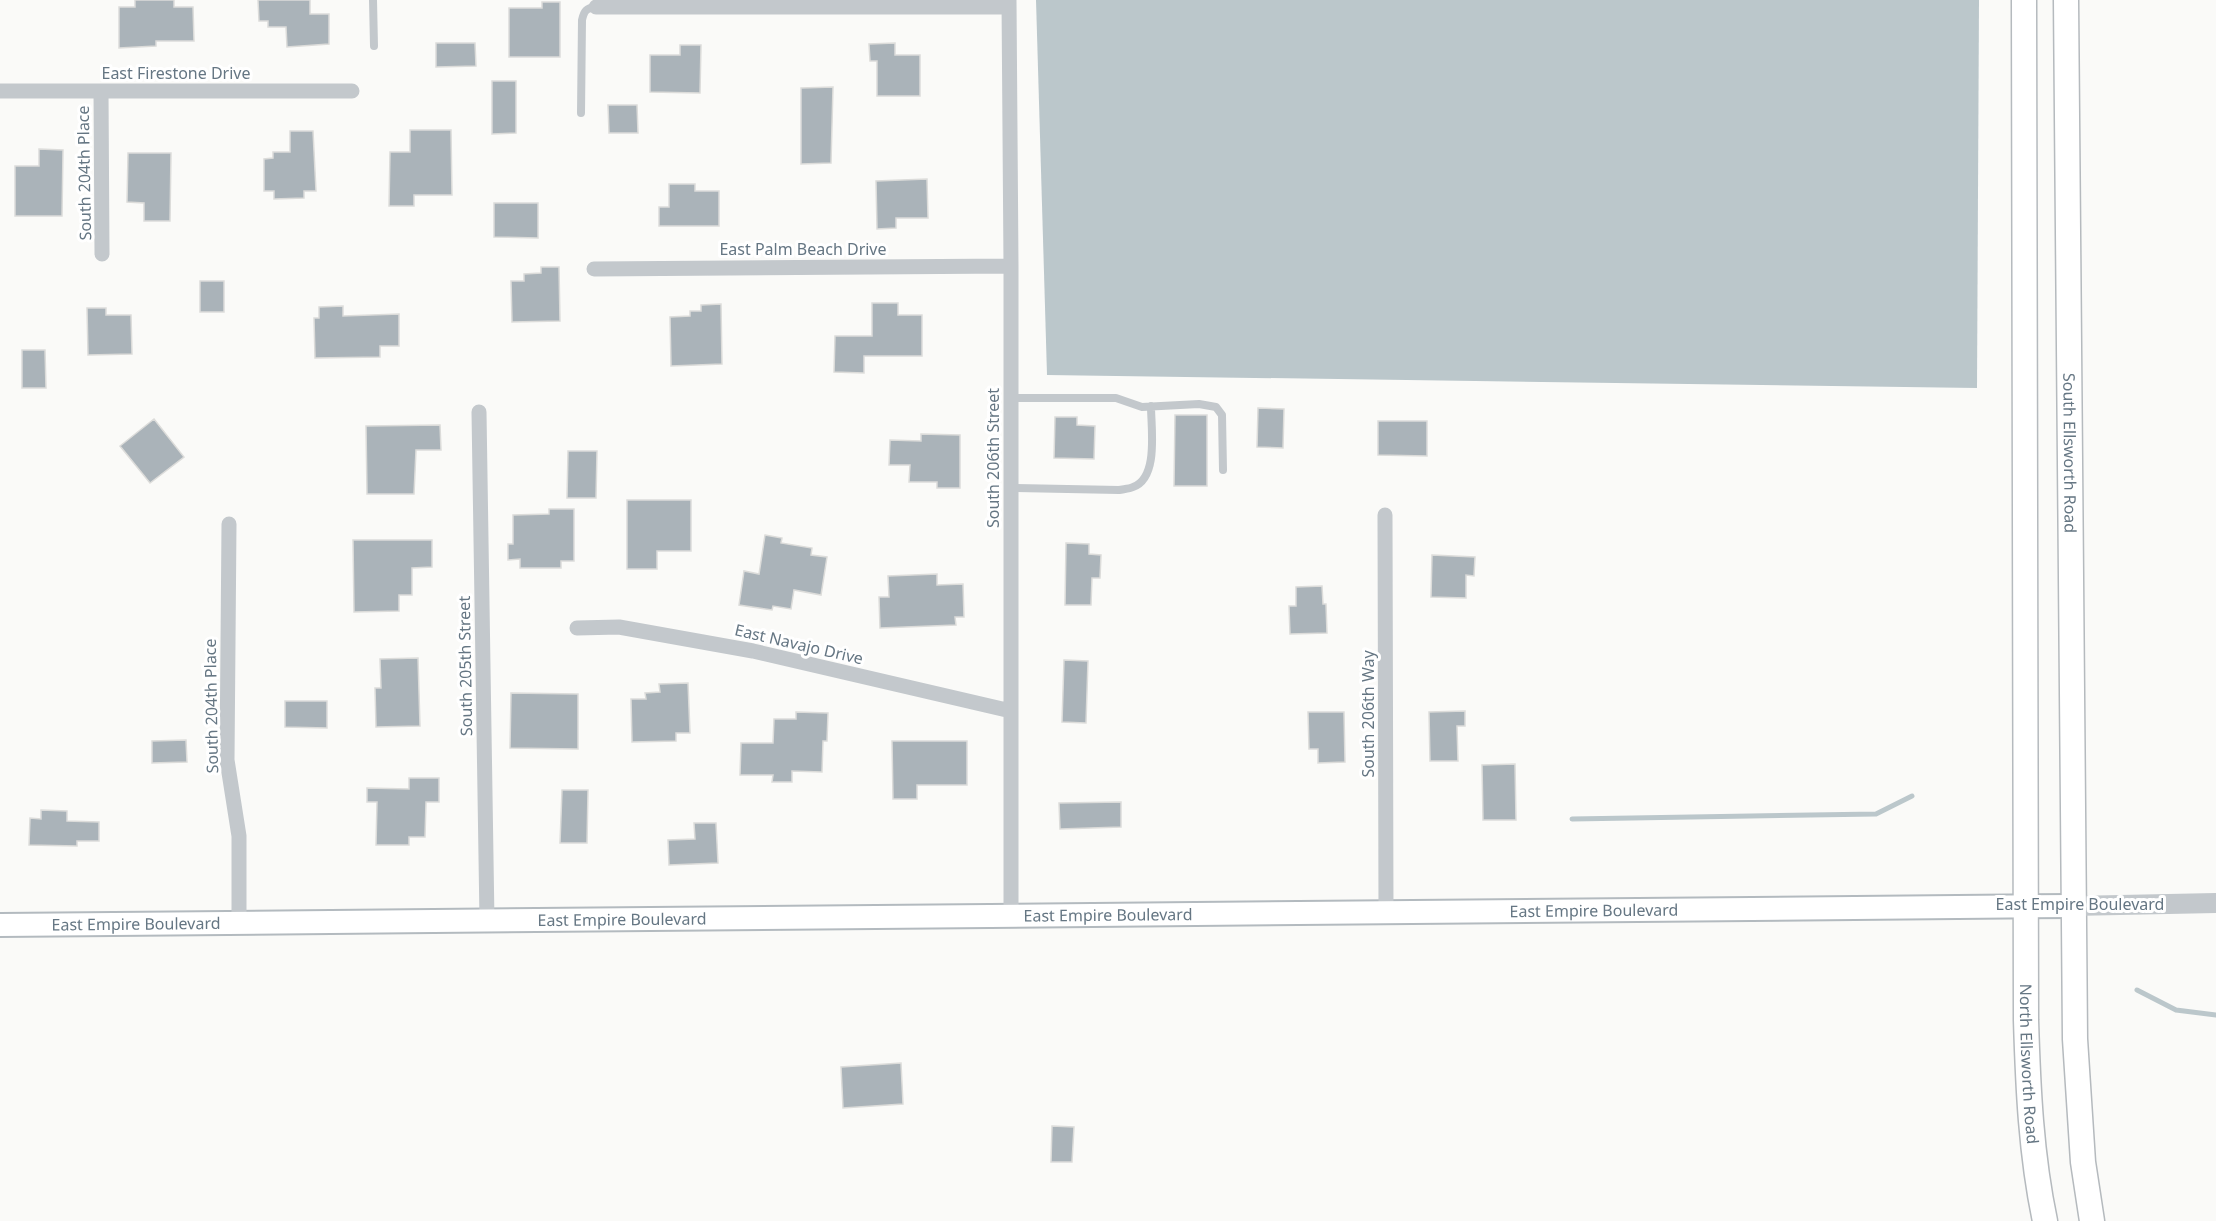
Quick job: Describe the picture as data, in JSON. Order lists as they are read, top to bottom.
{
  "streets": {
    "main road": ["South Ellsworth Road", "East Empire Boulevard", "North Ellsworth Road"],
    "street": [
      "East Firestone Drive",
      "South 204th Place",
      "East Palm Beach Drive",
      "South 206th Street",
      "East Navajo Drive",
      "South 205th Street",
      "South 206th Way"
    ]
  },
  "crossings": [
    ["East Firestone Drive", "South 204th Place"],
    ["South 204th Place", "East Empire Boulevard"],
    ["East Palm Beach Drive", "South 206th Street"],
    ["South Ellsworth Road", "East Empire Boulevard"],
    ["South 206th Street", "East Navajo Drive"],
    ["South 206th Street", "East Empire Boulevard"],
    ["South 205th Street", "East Empire Boulevard"],
    ["South 206th Way", "East Empire Boulevard"],
    ["East Empire Boulevard", "North Ellsworth Road"]
  ]
}
